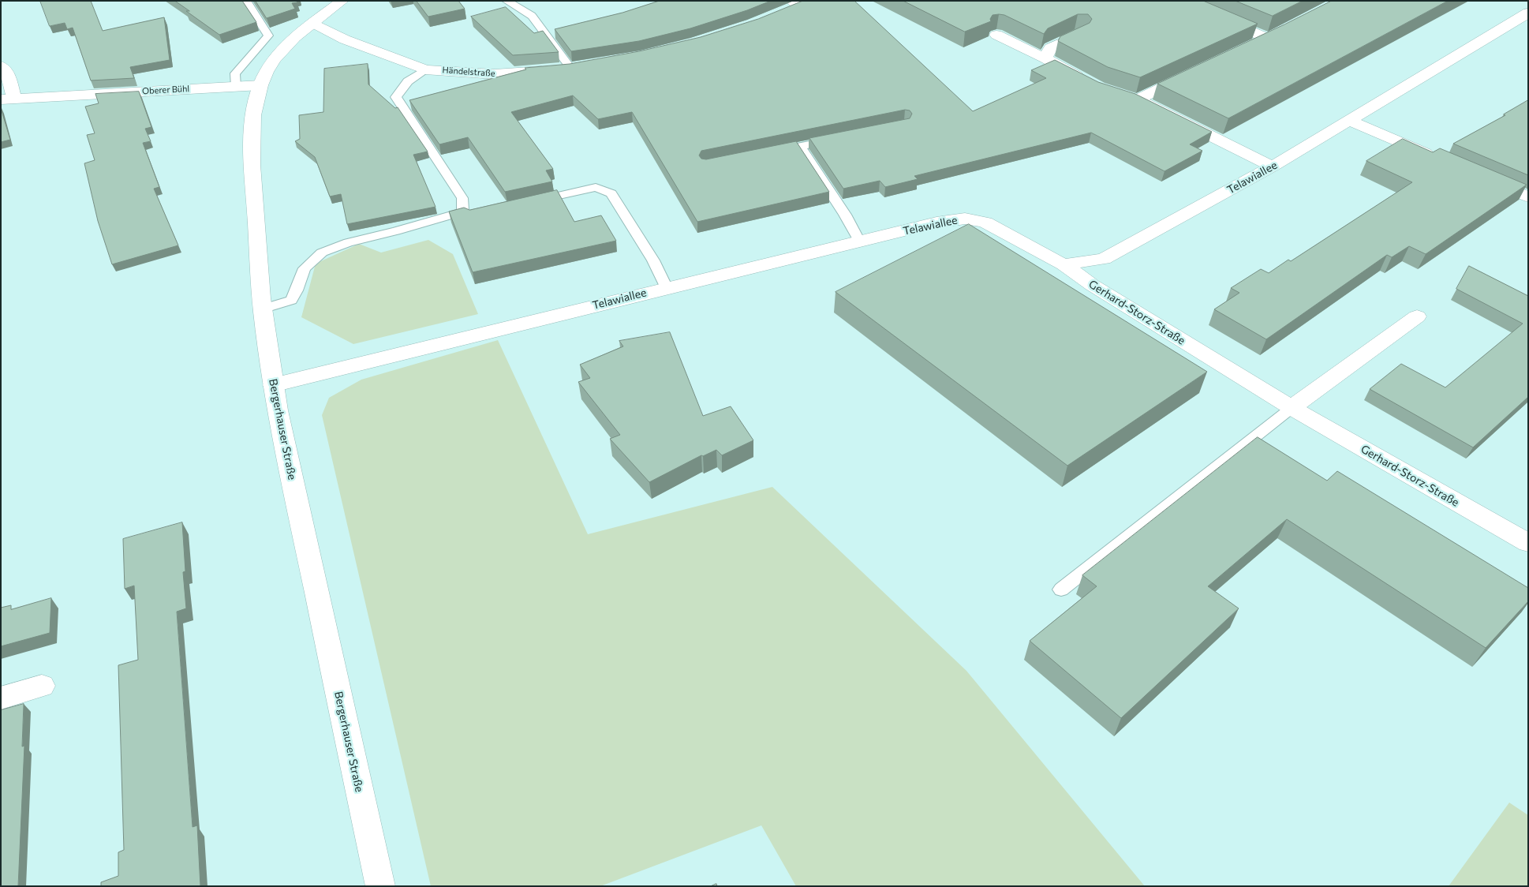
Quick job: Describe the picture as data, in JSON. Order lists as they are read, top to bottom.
{
  "streets": {
    "street": [
      "Händelstraße",
      "Oberer Bühl",
      "Telawiallee",
      "Gerhard-Storz-Straße",
      "Bergerhauser Straße"
    ]
  },
  "crossings": [
    ["Händelstraße", "Bergerhauser Straße"],
    ["Oberer Bühl", "Bergerhauser Straße"],
    ["Telawiallee", "Gerhard-Storz-Straße"],
    ["Telawiallee", "Bergerhauser Straße"]
  ]
}
